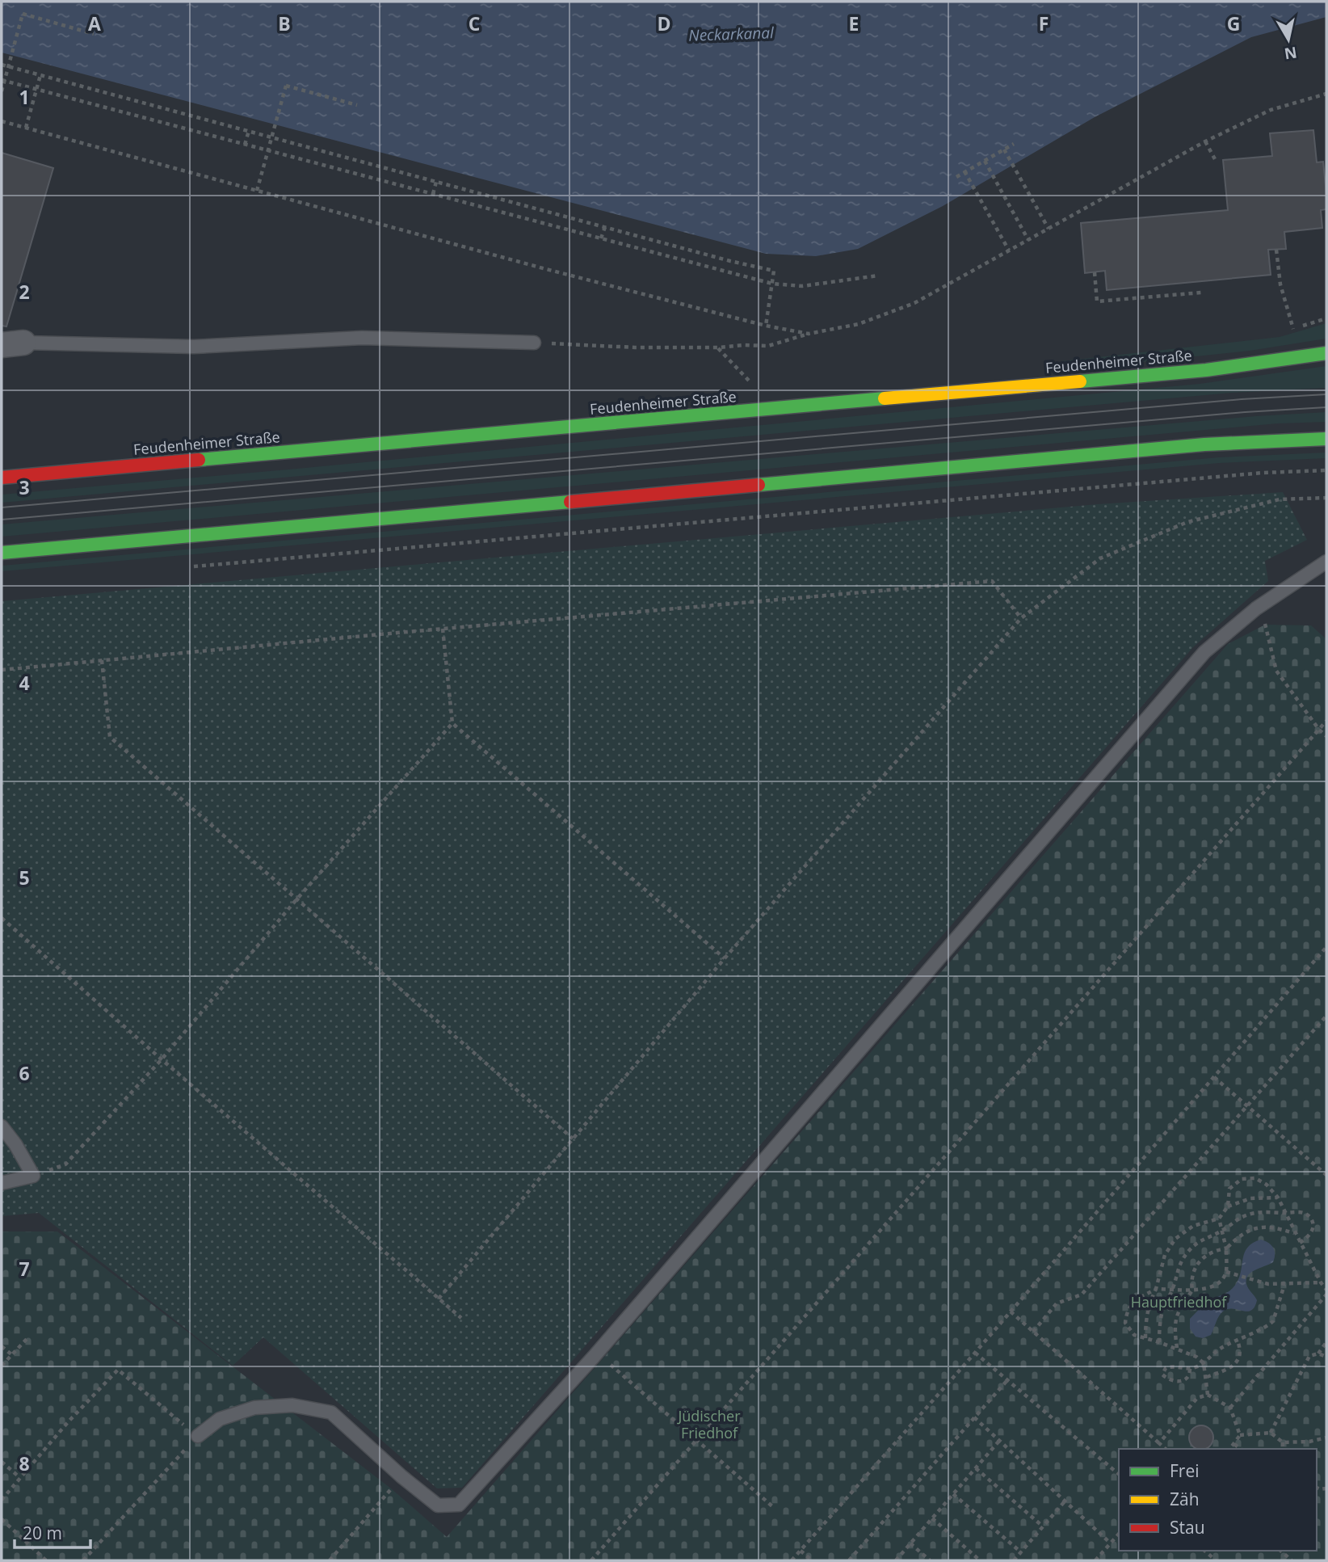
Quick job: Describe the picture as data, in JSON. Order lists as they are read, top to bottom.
{
  "streets": {
    "main road": ["Feudenheimer Straße"]
  },
  "water": ["Neckarkanal"],
  "parks": ["Hauptfriedhof", "Jüdischer Friedhof"],
  "legend": ["Frei", "Zäh", "Stau"],
  "scale_bar": "20 m",
  "north": "bottom",
  "grid": {
    "columns": [
      "A",
      "B",
      "C",
      "D",
      "E",
      "F",
      "G"
    ],
    "rows": [
      "1",
      "2",
      "3",
      "4",
      "5",
      "6",
      "7",
      "8"
    ]
  }
}
